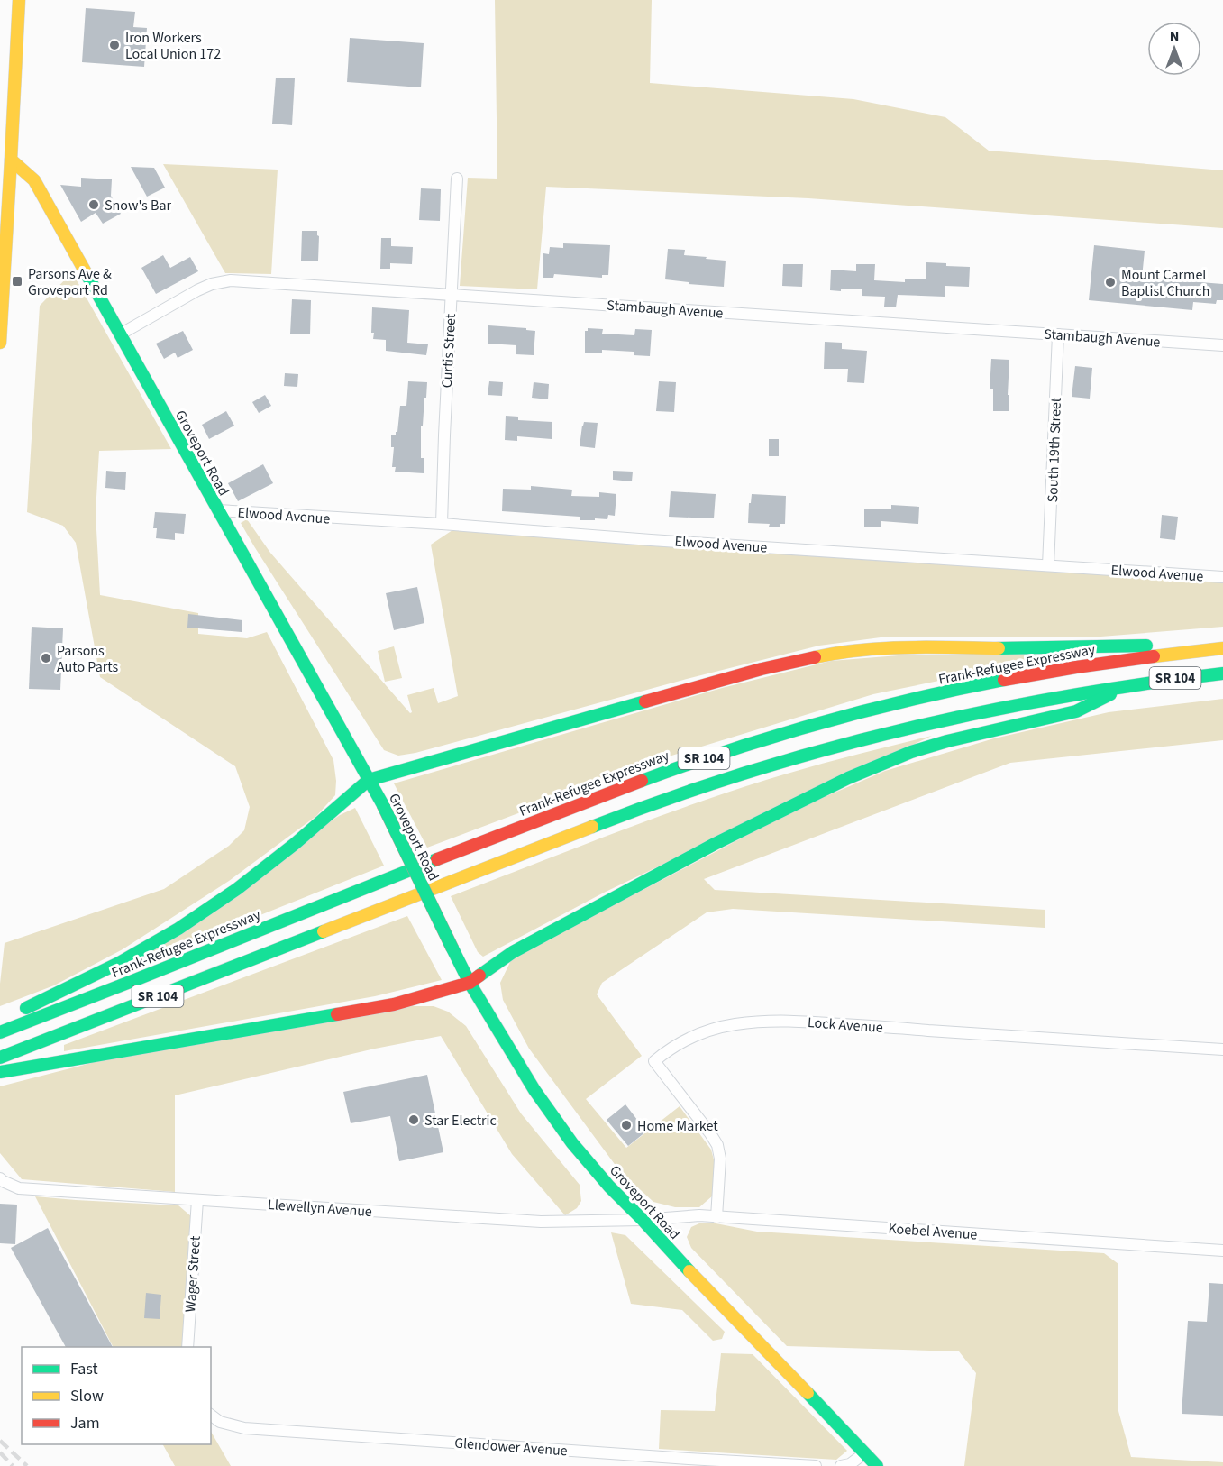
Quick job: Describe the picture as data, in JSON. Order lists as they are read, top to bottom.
{
  "streets": {
    "main road": ["Groveport Road", "Frank-Refugee Expressway", "SR 104"],
    "street": [
      "Stambaugh Avenue",
      "Curtis Street",
      "South 19th Street",
      "Elwood Avenue",
      "Lock Avenue",
      "Llewellyn Avenue",
      "Koebel Avenue",
      "Wager Street",
      "Glendower Avenue"
    ]
  },
  "crossings": [
    ["Stambaugh Avenue", "Curtis Street"],
    ["Stambaugh Avenue", "South 19th Street"],
    ["Stambaugh Avenue", "Groveport Road"],
    ["Curtis Street", "Elwood Avenue"],
    ["South 19th Street", "Elwood Avenue"],
    ["Groveport Road", "Elwood Avenue"],
    ["Groveport Road", "Llewellyn Avenue"],
    ["Groveport Road", "Koebel Avenue"],
    ["Lock Avenue", "Koebel Avenue"],
    ["Llewellyn Avenue", "Koebel Avenue"],
    ["Llewellyn Avenue", "Wager Street"]
  ],
  "places": {
    "other": [
      "Iron Workers Local Union 172",
      "Snow's Bar",
      "Mount Carmel Baptist Church",
      "Parsons Auto Parts",
      "Star Electric",
      "Home Market"
    ],
    "transit": ["Parsons Ave & Groveport Rd"]
  },
  "legend": ["Fast", "Slow", "Jam"],
  "north": "top"
}
